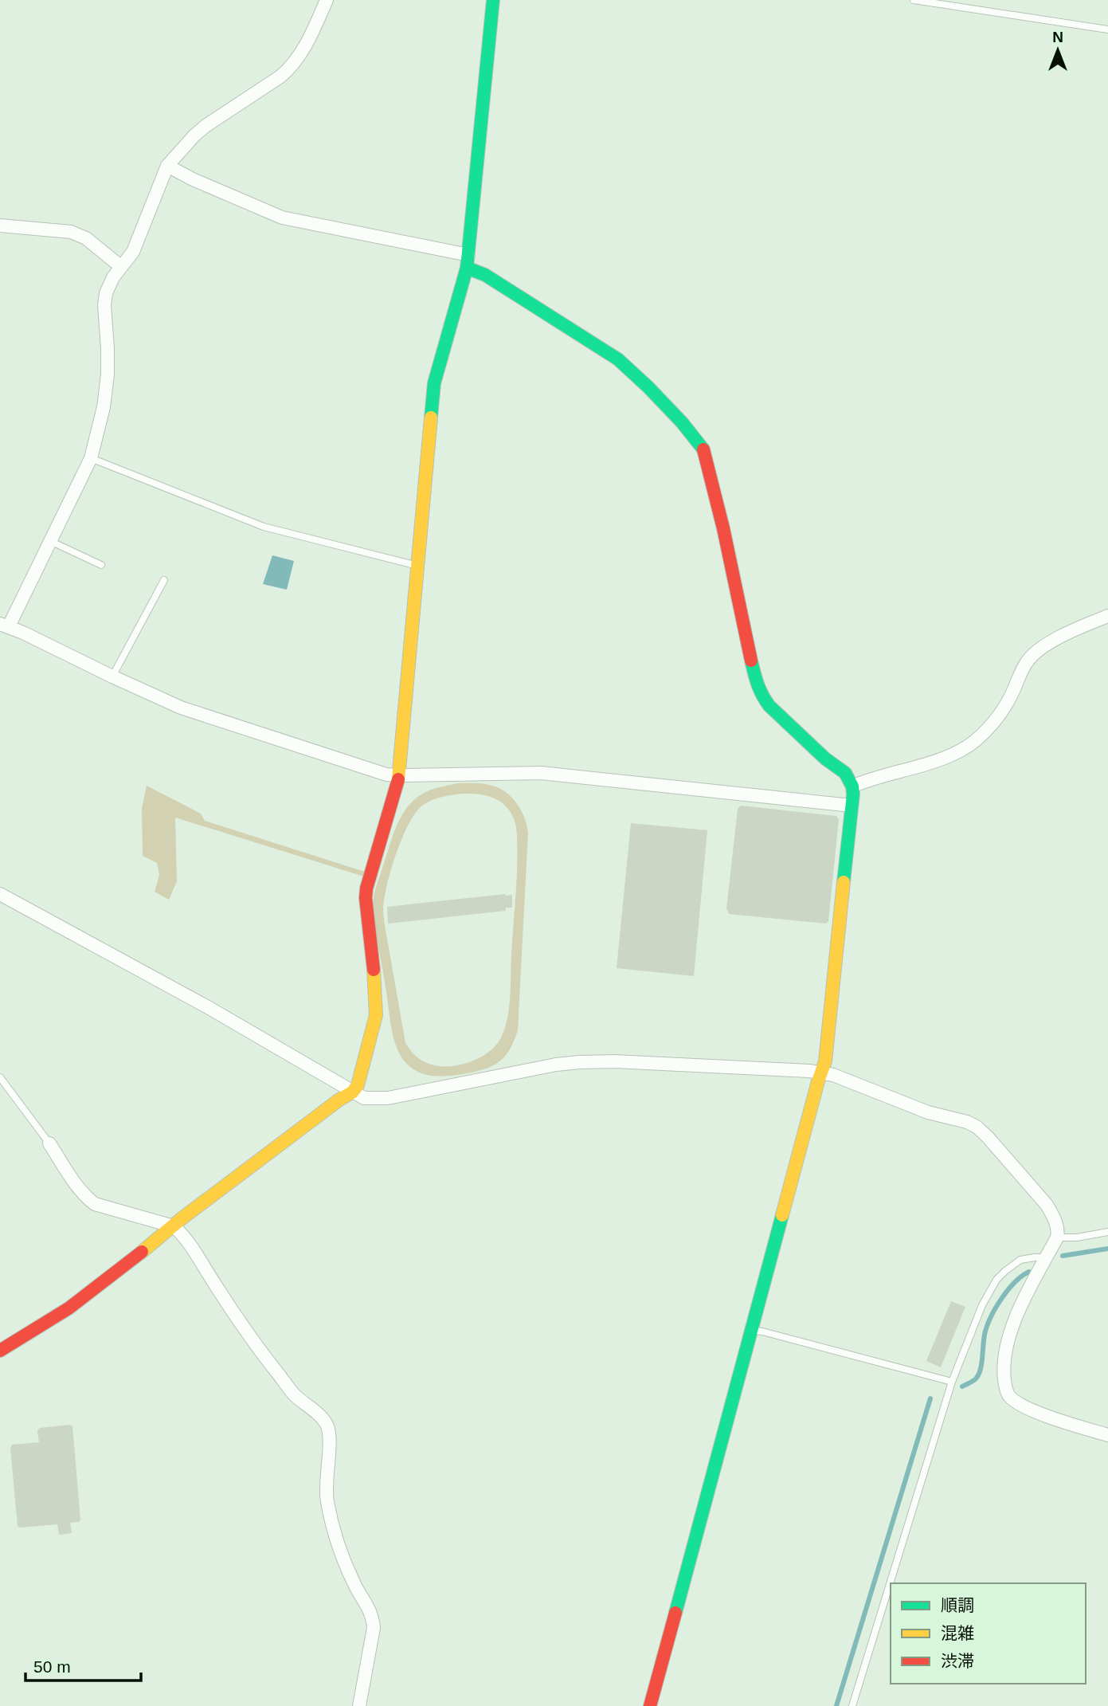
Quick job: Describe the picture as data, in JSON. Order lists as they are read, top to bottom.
{
  "legend": ["順調", "混雑", "渋滞"],
  "scale_bar": "50 m",
  "north": "top"
}
